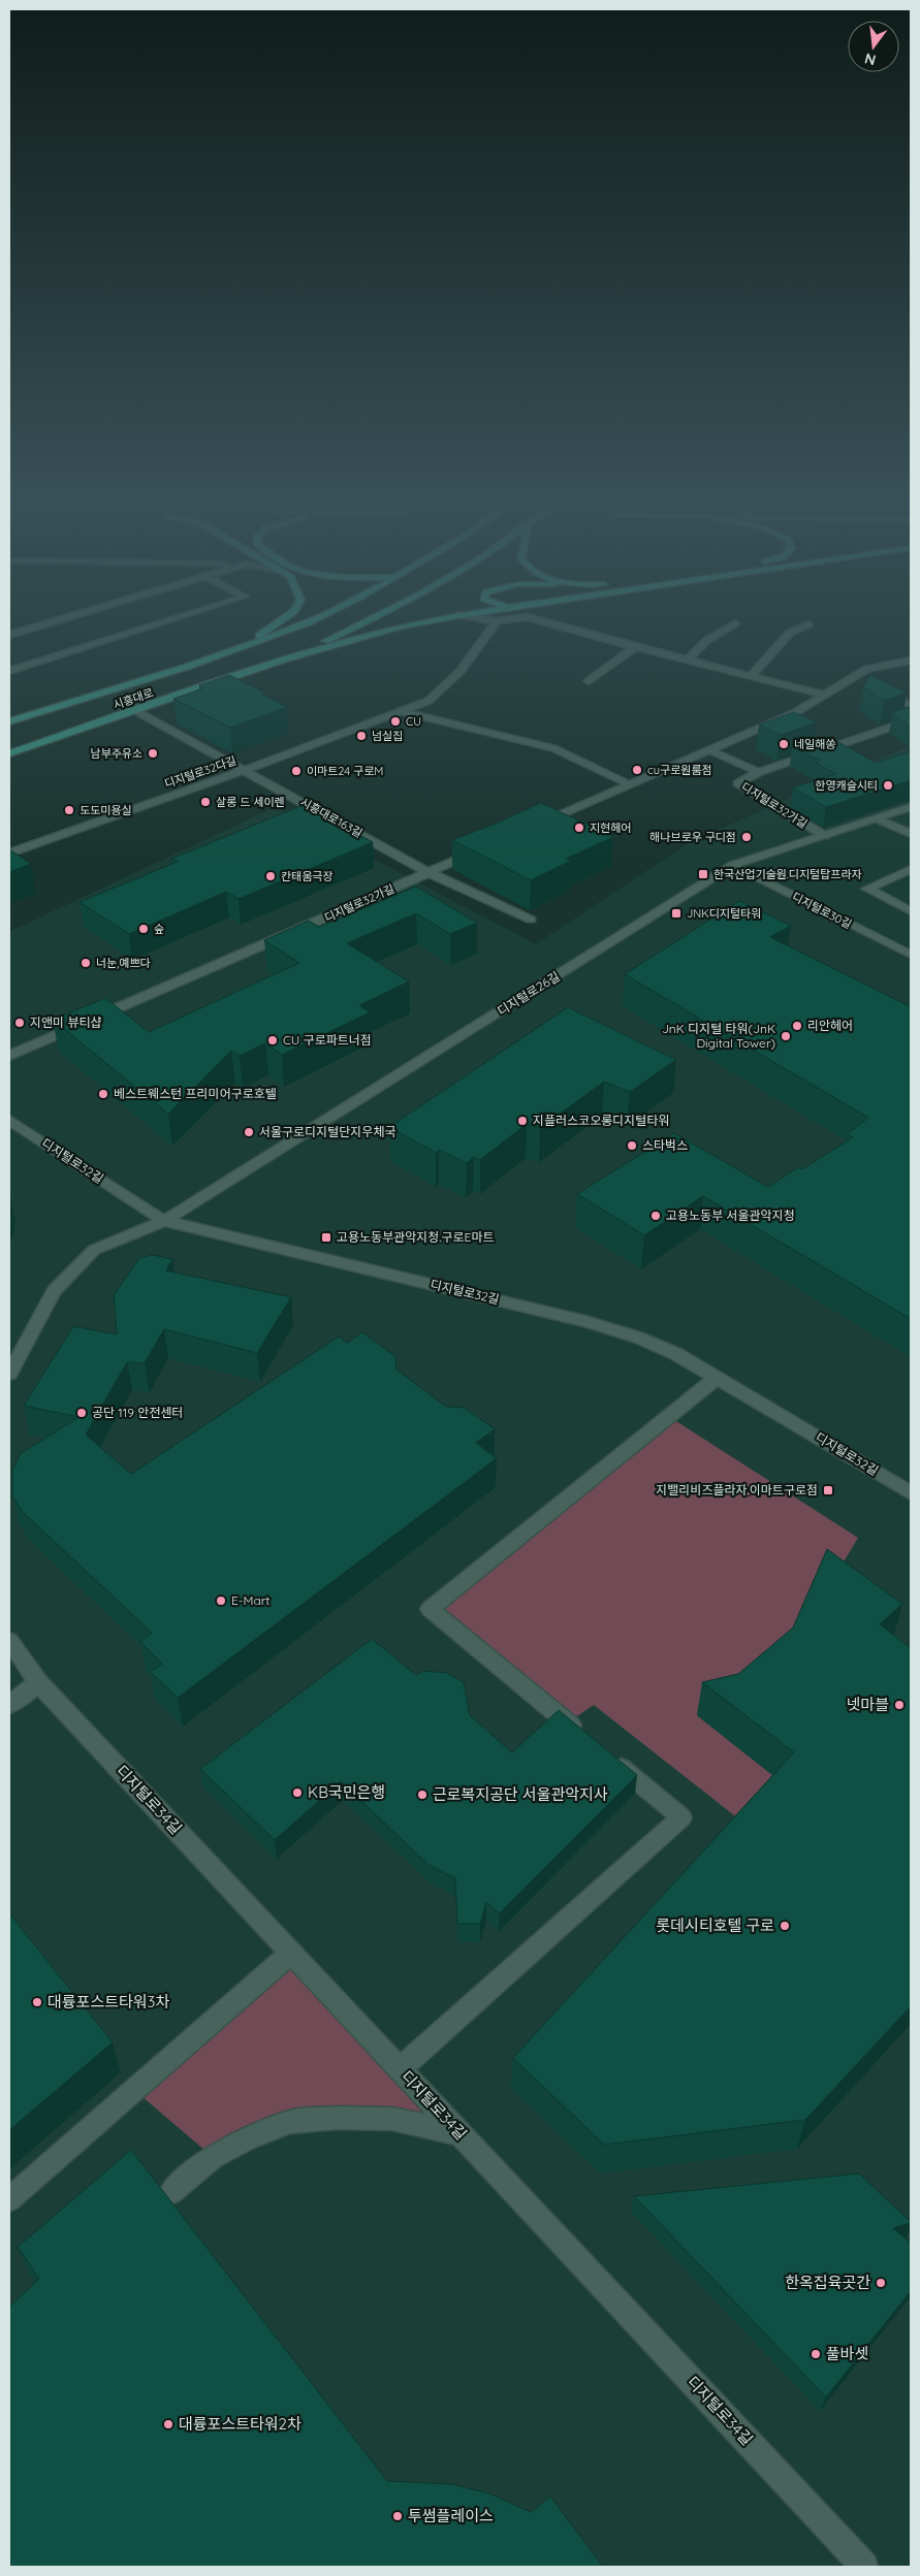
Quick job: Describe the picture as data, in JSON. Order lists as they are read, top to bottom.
{
  "streets": {
    "main road": ["시흥대로"],
    "street": [
      "디지털로32다길",
      "디지털로32가길",
      "시흥대로163길",
      "디지털로30길",
      "디지털로26길",
      "디지털로32길",
      "디지털로34길"
    ]
  },
  "crossings": [
    ["시흥대로", "시흥대로163길"],
    ["디지털로32다길", "시흥대로163길"],
    ["디지털로32가길", "시흥대로163길"],
    ["디지털로32가길", "디지털로26길"],
    ["디지털로30길", "디지털로26길"],
    ["디지털로26길", "디지털로32길"]
  ],
  "places": {
    "other": [
      "CU",
      "넘실집",
      "네일해쏭",
      "남부주유소",
      "cu구로원룸점",
      "이마트24 구로M",
      "한영캐슬시티",
      "살롱 드 세이렌",
      "도도미용실",
      "지현헤어",
      "해나브로우 구디점",
      "칸태움극장",
      "숲",
      "너눈,예쁘다",
      "지앤미 뷰티샵",
      "리안헤어",
      "JnK 디지털 타워(JnK Digital Tower)",
      "CU 구로파트너점",
      "베스트웨스턴 프리미어구로호텔",
      "지플러스코오롱디지털타워",
      "서울구로디지털단지우체국",
      "스타벅스",
      "고용노동부 서울관악지청",
      "공단 119 안전센터",
      "E-Mart",
      "넷마블",
      "KB국민은행",
      "근로복지공단 서울관악지사",
      "롯데시티호텔 구로",
      "대륭포스트타워3차",
      "한옥집육곳간",
      "풀바셋",
      "대륭포스트타워2차",
      "투썸플레이스"
    ],
    "transit": [
      "한국산업기술원.디지털탑프라자",
      "JNK디지털타워",
      "고용노동부관악지청.구로E마트",
      "지밸리비즈플라자.이마트구로점"
    ]
  },
  "north": "bottom"
}
